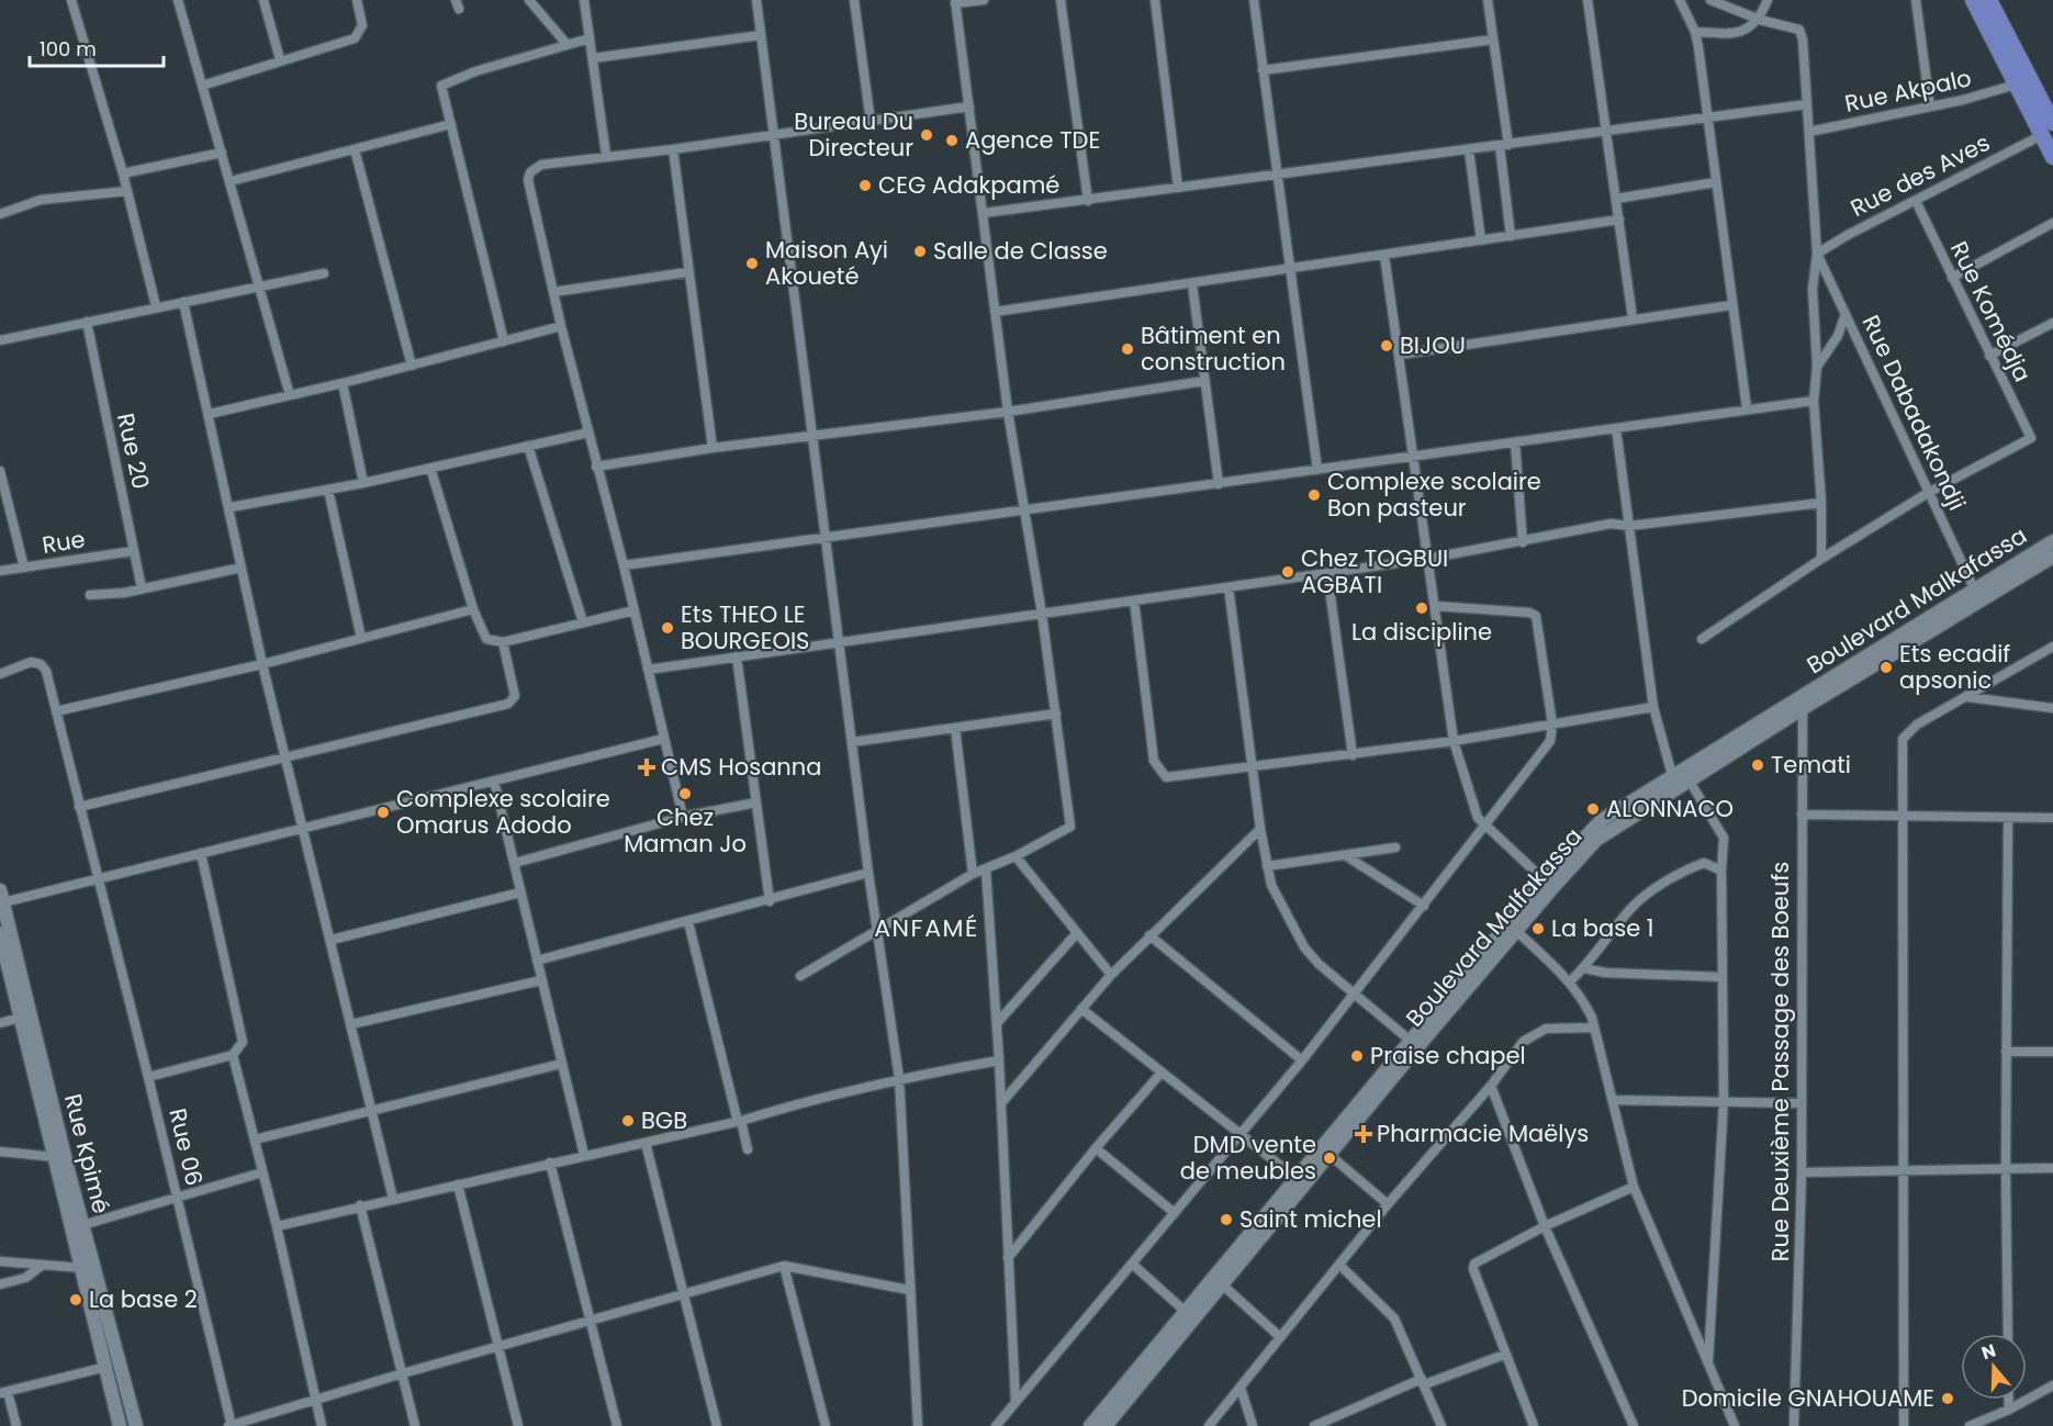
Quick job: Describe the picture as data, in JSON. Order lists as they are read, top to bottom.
{
  "streets": {
    "main road": ["Boulevard Malkafassa", "Boulevard Malfakassa", "Rue Kpimé"],
    "street": [
      "Rue Akpalo",
      "Rue des Aves",
      "Rue Komédja",
      "Rue Dabadakondji",
      "Rue 20",
      "Rue",
      "Rue Deuxième Passage des Boeufs",
      "Rue 06"
    ]
  },
  "crossings": [
    ["Rue des Aves", "Rue Komédja"],
    ["Rue des Aves", "Rue Dabadakondji"],
    ["Rue Komédja", "Rue Dabadakondji"],
    ["Rue Dabadakondji", "Boulevard Malkafassa"],
    ["Rue 20", "Rue"],
    ["Boulevard Malkafassa", "Boulevard Malfakassa"],
    ["Boulevard Malkafassa", "Rue Deuxième Passage des Boeufs"],
    ["Boulevard Malfakassa", "Rue Deuxième Passage des Boeufs"]
  ],
  "districts": ["ANFAMÉ"],
  "places": {
    "other": [
      "Bureau Du Directeur",
      "Agence TDE",
      "CEG Adakpamé",
      "Salle de Classe",
      "Maison Ayi Akoueté",
      "BIJOU",
      "Bâtiment en construction",
      "Complexe scolaire Bon pasteur",
      "Chez TOGBUI AGBATI",
      "La discipline",
      "Ets THEO LE BOURGEOIS",
      "Ets ecadif apsonic",
      "Temati",
      "Chez Maman Jo",
      "ALONNACO",
      "Complexe scolaire Omarus Adodo",
      "La base 1",
      "Praise chapel",
      "BGB",
      "DMD vente de meubles",
      "Saint michel",
      "La base 2",
      "Domicile GNAHOUAME"
    ],
    "health": ["CMS Hosanna", "Pharmacie Maëlys"]
  },
  "scale_bar": "100 m",
  "north": "top"
}
